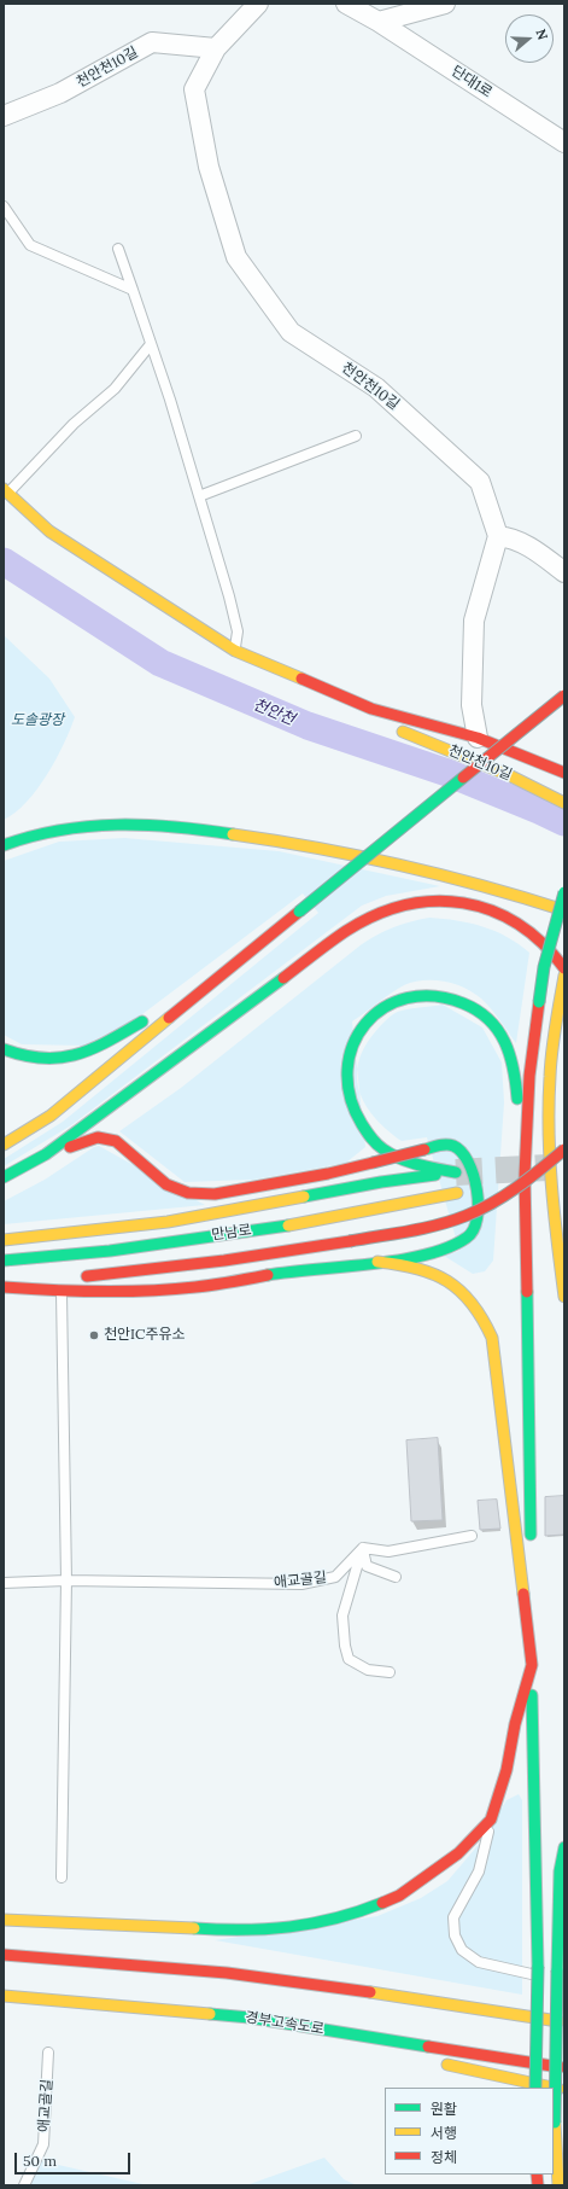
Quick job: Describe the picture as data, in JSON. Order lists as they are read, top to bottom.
{
  "streets": {
    "main road": ["천안천10길", "만남로", "경부고속도로"],
    "street": ["단대1로"],
    "lane": ["애교골길"]
  },
  "water": ["천안천"],
  "parks": ["도솔광장"],
  "places": ["천안IC주유소"],
  "legend": ["원활", "서행", "정체"],
  "scale_bar": "50 m",
  "north": "right"
}
